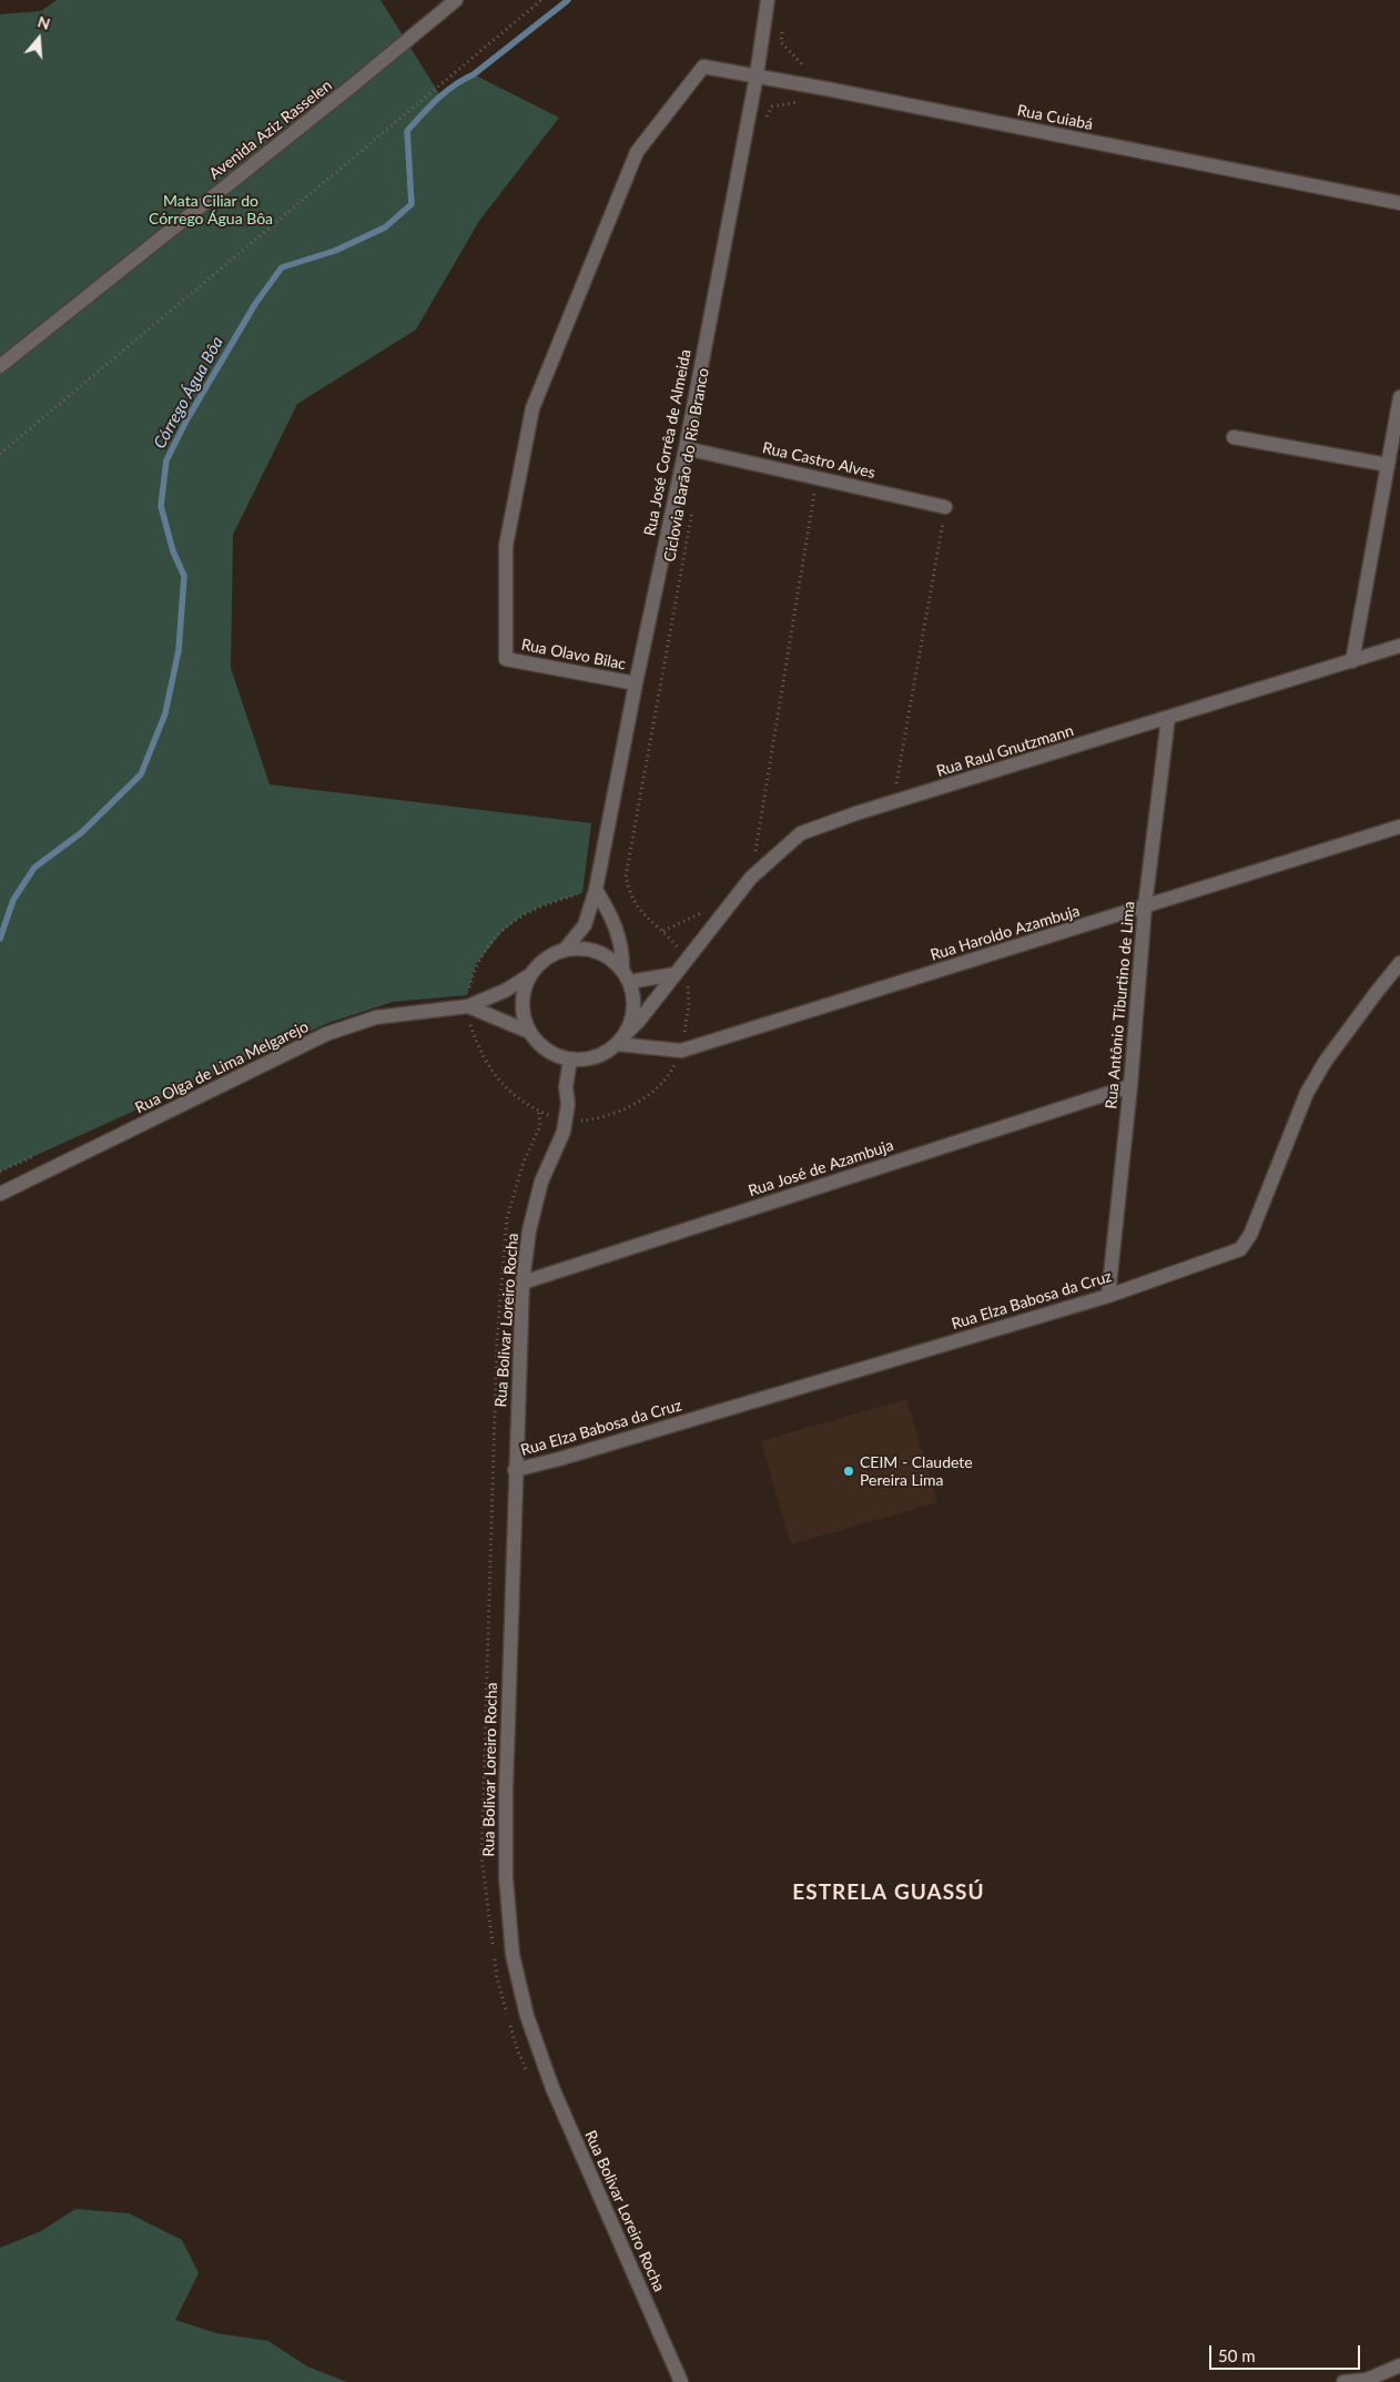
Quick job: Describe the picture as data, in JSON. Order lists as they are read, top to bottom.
{
  "streets": {
    "street": [
      "Rua Cuiabá",
      "Avenida Aziz Rasselen",
      "Rua José Corrêa de Almeida",
      "Rua Castro Alves",
      "Rua Olavo Bilac",
      "Rua Raul Gnutzmann",
      "Rua Haroldo Azambuja",
      "Rua Antônio Tiburtino de Lima",
      "Rua Olga de Lima Melgarejo",
      "Rua José de Azambuja",
      "Rua Elza Babosa da Cruz",
      "Rua Bolivar Loreiro Rocha"
    ],
    "path": ["Ciclovia Barão do Rio Branco"]
  },
  "crossings": [
    ["Rua Cuiabá", "Rua José Corrêa de Almeida"],
    ["Rua Cuiabá", "Rua Olavo Bilac"],
    ["Rua José Corrêa de Almeida", "Rua Castro Alves"],
    ["Rua José Corrêa de Almeida", "Rua Olavo Bilac"],
    ["Rua José Corrêa de Almeida", "Rua Raul Gnutzmann"],
    ["Rua José Corrêa de Almeida", "Rua Haroldo Azambuja"],
    ["Rua José Corrêa de Almeida", "Rua Olga de Lima Melgarejo"],
    ["Rua José Corrêa de Almeida", "Rua Bolivar Loreiro Rocha"],
    ["Ciclovia Barão do Rio Branco", "Rua Raul Gnutzmann"],
    ["Rua Raul Gnutzmann", "Rua Haroldo Azambuja"],
    ["Rua Raul Gnutzmann", "Rua Antônio Tiburtino de Lima"],
    ["Rua Raul Gnutzmann", "Rua Olga de Lima Melgarejo"],
    ["Rua Raul Gnutzmann", "Rua Bolivar Loreiro Rocha"],
    ["Rua Haroldo Azambuja", "Rua Antônio Tiburtino de Lima"],
    ["Rua Haroldo Azambuja", "Rua Olga de Lima Melgarejo"],
    ["Rua Haroldo Azambuja", "Rua Bolivar Loreiro Rocha"],
    ["Rua Antônio Tiburtino de Lima", "Rua José de Azambuja"],
    ["Rua Antônio Tiburtino de Lima", "Rua Elza Babosa da Cruz"],
    ["Rua Olga de Lima Melgarejo", "Rua Bolivar Loreiro Rocha"],
    ["Rua José de Azambuja", "Rua Bolivar Loreiro Rocha"],
    ["Rua Elza Babosa da Cruz", "Rua Bolivar Loreiro Rocha"]
  ],
  "districts": ["ESTRELA GUASSÚ"],
  "water": ["Córrego Água Bôa"],
  "parks": ["Mata Ciliar do Córrego Água Bôa"],
  "places": ["CEIM - Claudete Pereira Lima"],
  "scale_bar": "50 m",
  "north": "top"
}
